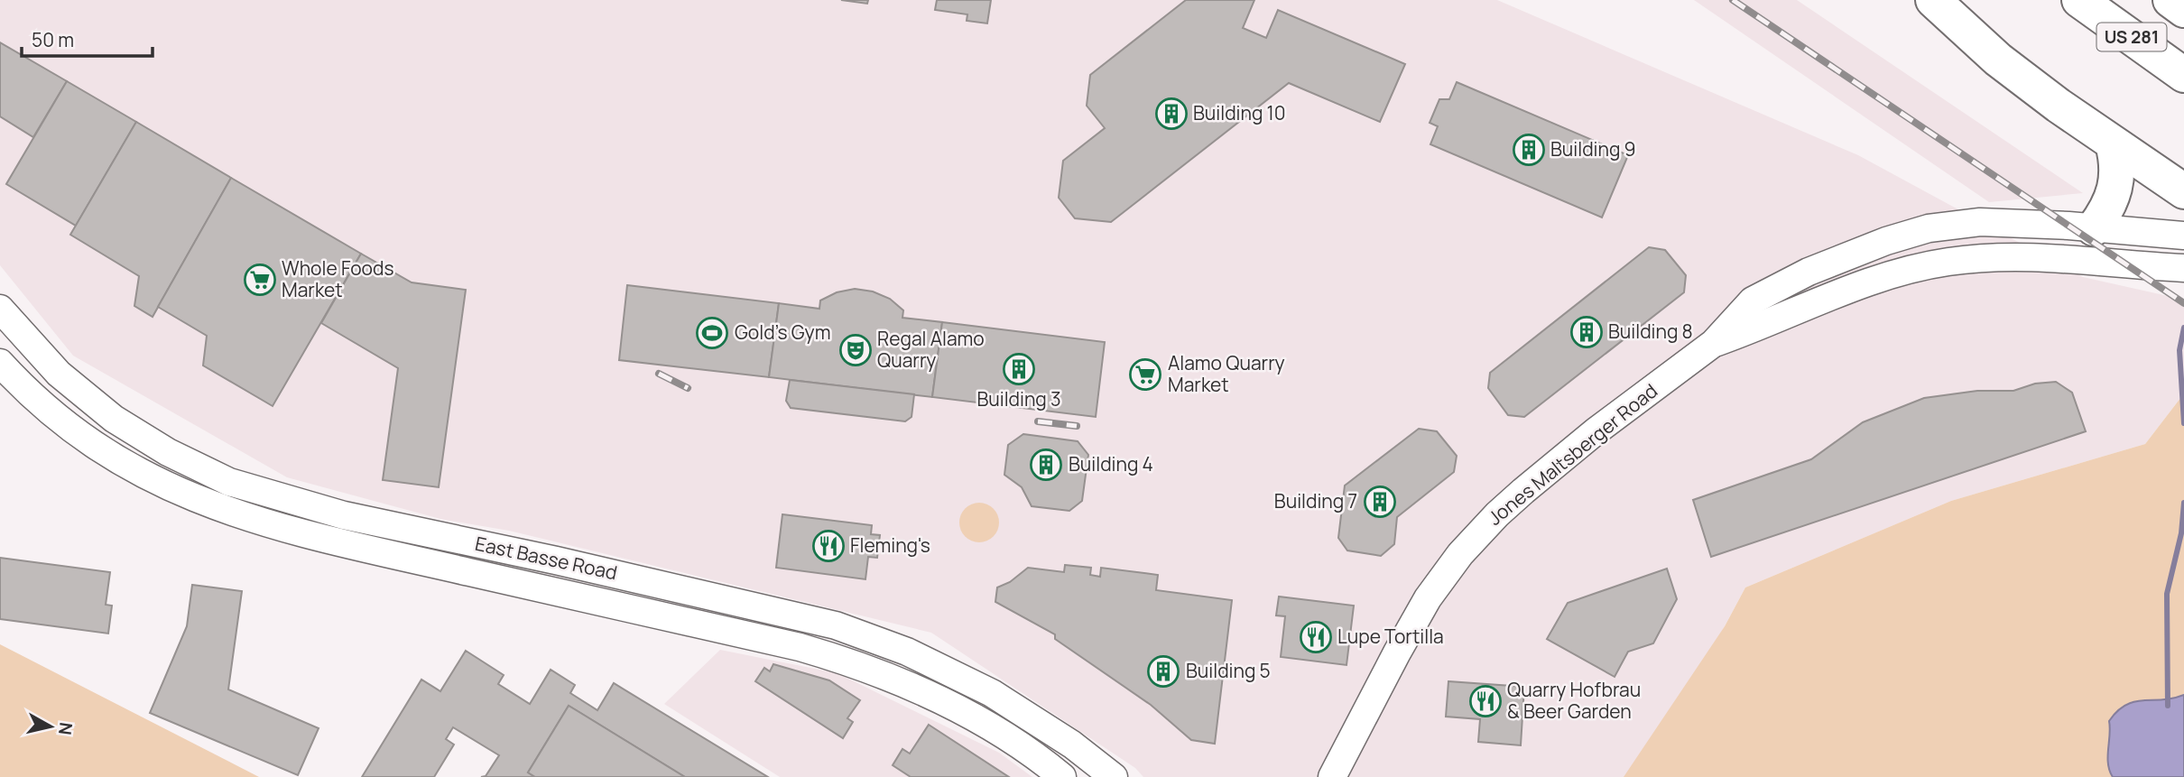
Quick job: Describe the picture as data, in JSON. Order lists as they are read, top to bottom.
{
  "streets": {
    "highway": ["US 281"],
    "main road": ["Jones Maltsberger Road", "East Basse Road"]
  },
  "places": {
    "building": [
      "Building 10",
      "Building 9",
      "Building 8",
      "Building 3",
      "Building 4",
      "Building 7",
      "Building 5"
    ],
    "supermarket": ["Whole Foods Market", "Alamo Quarry Market"],
    "sports": ["Gold's Gym"],
    "theatre": ["Regal Alamo Quarry"],
    "restaurant": ["Fleming's", "Lupe Tortilla", "Quarry Hofbrau & Beer Garden"]
  },
  "scale_bar": "50 m",
  "north": "right"
}
